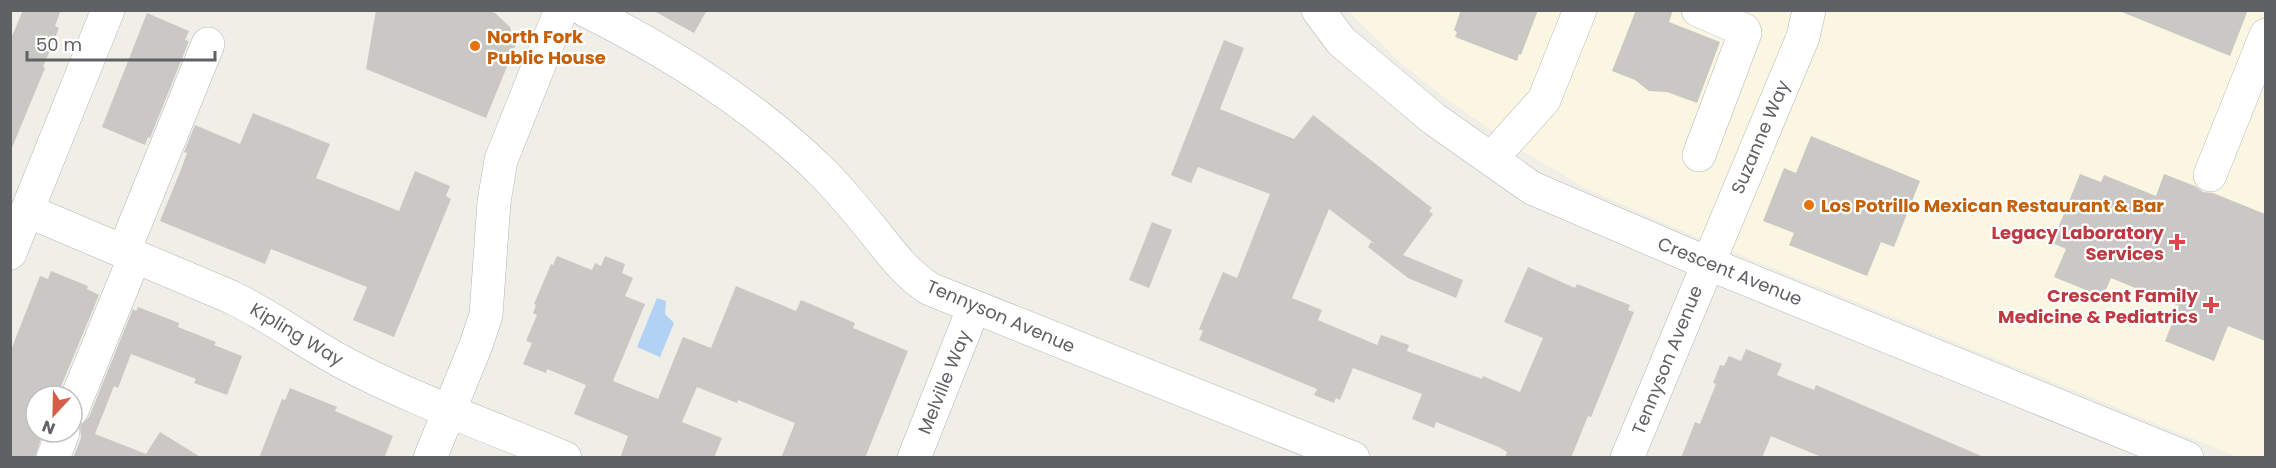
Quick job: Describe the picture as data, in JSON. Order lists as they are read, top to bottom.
{
  "streets": {
    "street": [
      "Suzanne Way",
      "Crescent Avenue",
      "Tennyson Avenue",
      "Kipling Way",
      "Melville Way"
    ]
  },
  "crossings": [
    ["Suzanne Way", "Crescent Avenue"],
    ["Suzanne Way", "Tennyson Avenue"],
    ["Crescent Avenue", "Tennyson Avenue"],
    ["Tennyson Avenue", "Melville Way"]
  ],
  "places": {
    "other": ["North Fork Public House", "Los Potrillo Mexican Restaurant & Bar"],
    "health": ["Legacy Laboratory Services", "Crescent Family Medicine & Pediatrics"]
  },
  "scale_bar": "50 m",
  "north": "bottom"
}
